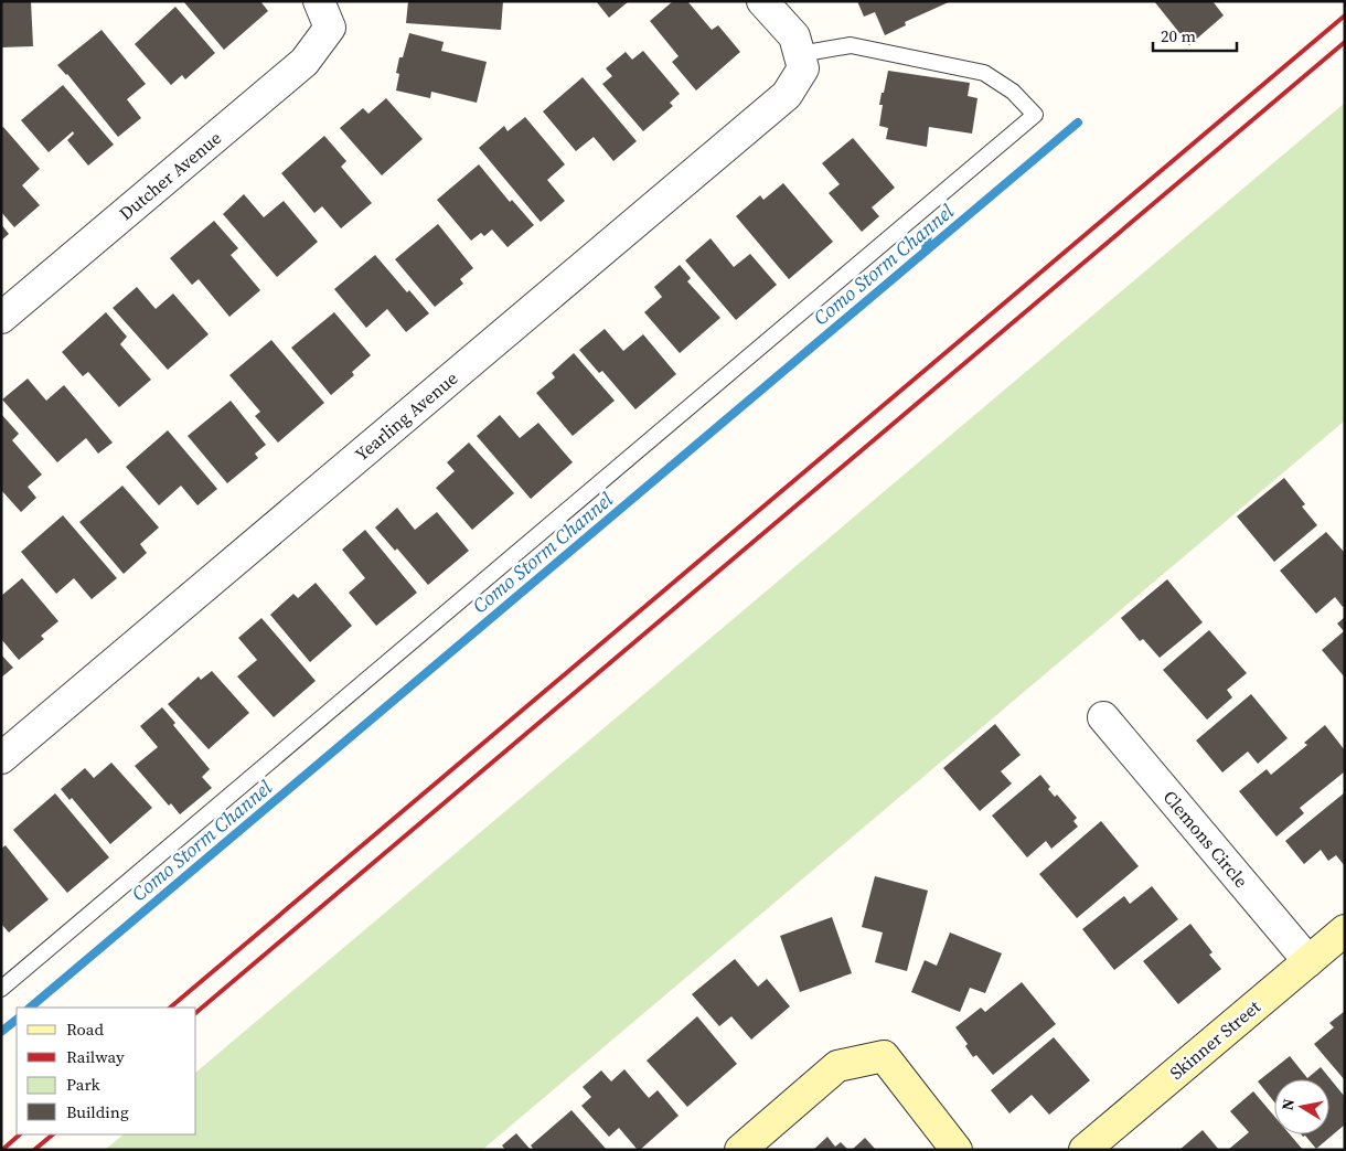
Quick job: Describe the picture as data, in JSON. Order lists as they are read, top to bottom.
{
  "streets": {
    "street": [
      "Dutcher Avenue",
      "Yearling Avenue",
      "Clemons Circle",
      "Skinner Street"
    ]
  },
  "crossings": [
    ["Clemons Circle", "Skinner Street"]
  ],
  "water": ["Como Storm Channel"],
  "legend": [
    "Road",
    "Railway",
    "Park",
    "Building"
  ],
  "scale_bar": "20 m",
  "north": "left"
}
